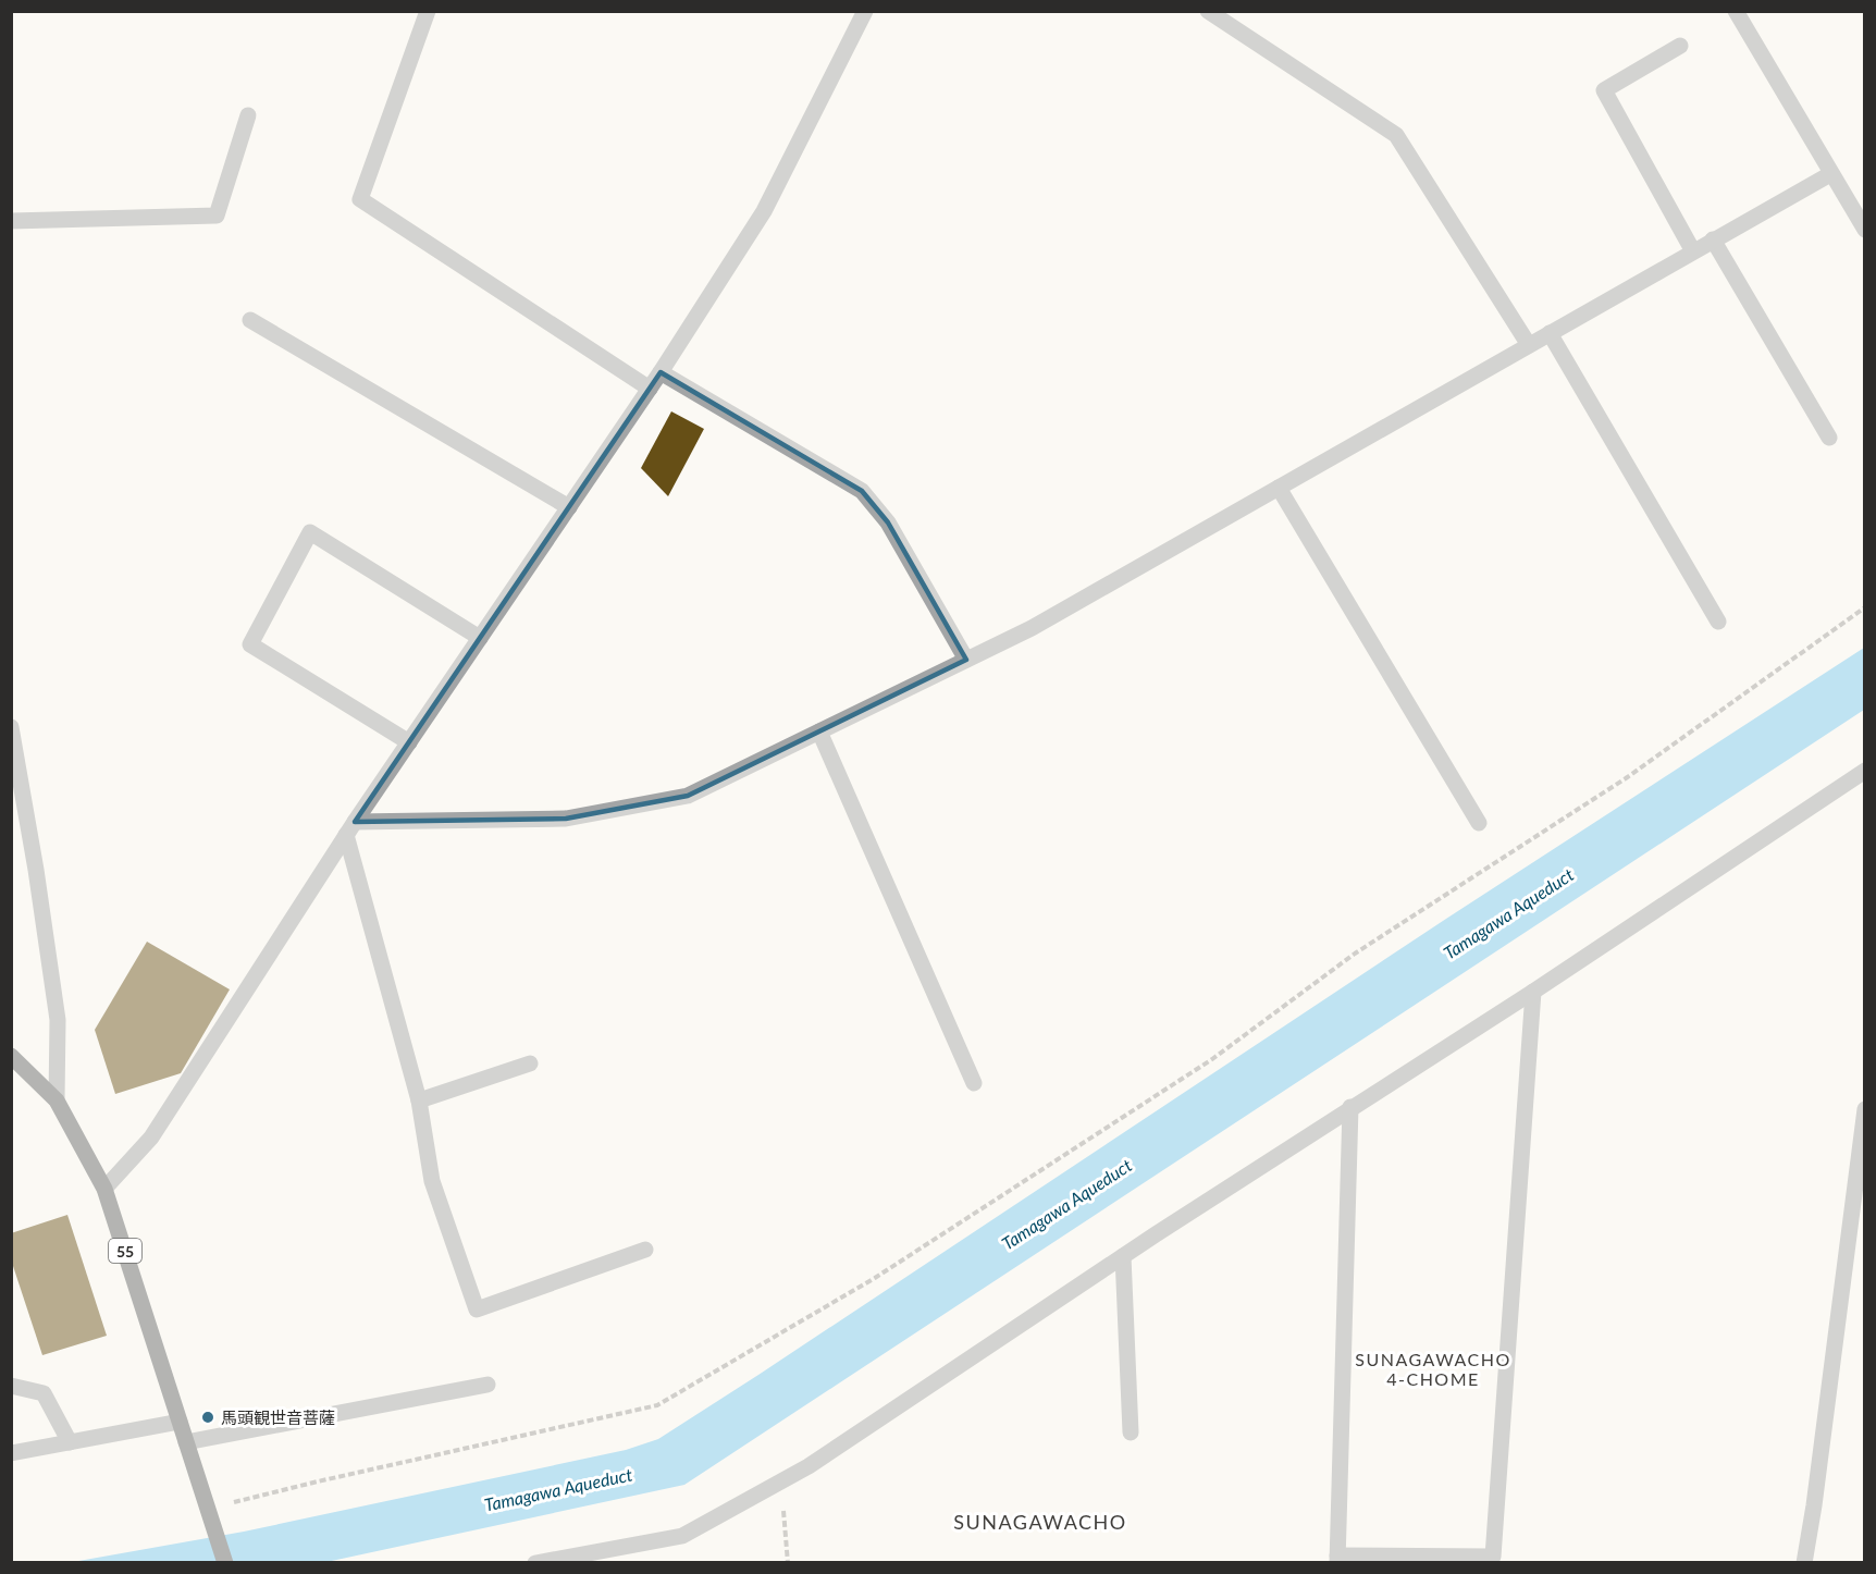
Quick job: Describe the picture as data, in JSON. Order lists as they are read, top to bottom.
{
  "streets": {
    "main road": ["55"]
  },
  "districts": ["SUNAGAWACHO 4-CHOME", "SUNAGAWACHO"],
  "water": ["Tamagawa Aqueduct"],
  "places": ["馬頭観世音菩薩"]
}
